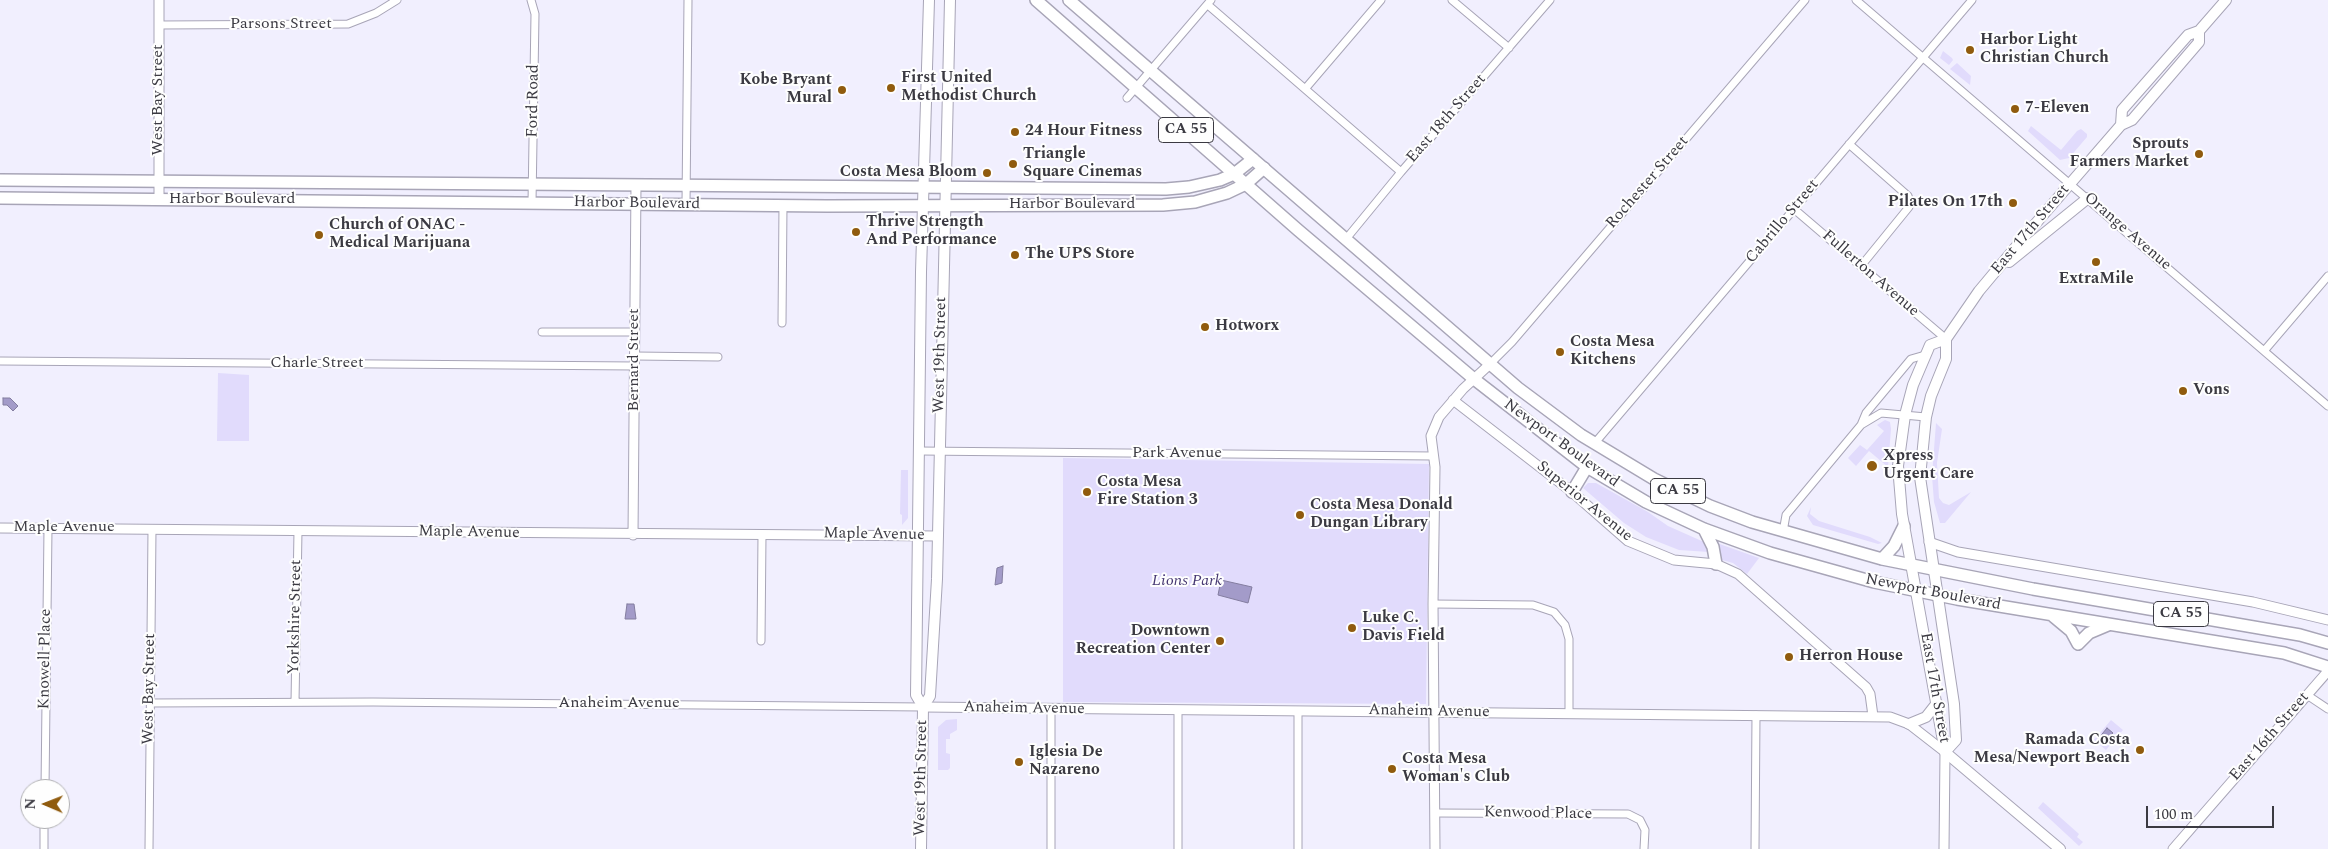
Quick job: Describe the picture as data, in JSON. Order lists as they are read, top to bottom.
{
  "streets": {
    "main road": [
      "CA 55",
      "Harbor Boulevard",
      "East 17th Street",
      "West 19th Street",
      "Newport Boulevard"
    ],
    "street": [
      "Parsons Street",
      "West Bay Street",
      "Ford Road",
      "East 18th Street",
      "Rochester Street",
      "Cabrillo Street",
      "Orange Avenue",
      "Fullerton Avenue",
      "Bernard Street",
      "Charle Street",
      "Park Avenue",
      "Superior Avenue",
      "Maple Avenue",
      "Yorkshire Street",
      "Knowell Place",
      "Anaheim Avenue",
      "East 16th Street",
      "Kenwood Place"
    ]
  },
  "crossings": [
    ["Parsons Street", "West Bay Street"],
    ["West Bay Street", "Harbor Boulevard"],
    ["West Bay Street", "Maple Avenue"],
    ["West Bay Street", "Anaheim Avenue"],
    ["Ford Road", "Harbor Boulevard"],
    ["East 18th Street", "Newport Boulevard"],
    ["Rochester Street", "Newport Boulevard"],
    ["Harbor Boulevard", "West 19th Street"],
    ["Harbor Boulevard", "Bernard Street"],
    ["Harbor Boulevard", "Newport Boulevard"],
    ["Cabrillo Street", "Orange Avenue"],
    ["Cabrillo Street", "Fullerton Avenue"],
    ["Cabrillo Street", "Newport Boulevard"],
    ["East 17th Street", "Orange Avenue"],
    ["East 17th Street", "Fullerton Avenue"],
    ["East 17th Street", "Newport Boulevard"],
    ["West 19th Street", "Park Avenue"],
    ["West 19th Street", "Maple Avenue"],
    ["West 19th Street", "Anaheim Avenue"],
    ["Bernard Street", "Charle Street"],
    ["Bernard Street", "Maple Avenue"],
    ["Newport Boulevard", "East 16th Street"],
    ["Superior Avenue", "Anaheim Avenue"],
    ["Maple Avenue", "Yorkshire Street"],
    ["Maple Avenue", "Knowell Place"],
    ["Yorkshire Street", "Anaheim Avenue"]
  ],
  "parks": ["Lions Park"],
  "places": [
    "Harbor Light Christian Church",
    "First United Methodist Church",
    "Kobe Bryant Mural",
    "7-Eleven",
    "24 Hour Fitness",
    "Sprouts Farmers Market",
    "Triangle Square Cinemas",
    "Costa Mesa Bloom",
    "Pilates On 17th",
    "Thrive Strength And Performance",
    "Church of ONAC - Medical Marijuana",
    "The UPS Store",
    "ExtraMile",
    "Hotworx",
    "Costa Mesa Kitchens",
    "Vons",
    "Xpress Urgent Care",
    "Costa Mesa Fire Station 3",
    "Costa Mesa Donald Dungan Library",
    "Luke C. Davis Field",
    "Downtown Recreation Center",
    "Herron House",
    "Ramada Costa Mesa/Newport Beach",
    "Iglesia De Nazareno",
    "Costa Mesa Woman's Club"
  ],
  "scale_bar": "100 m",
  "north": "left"
}
